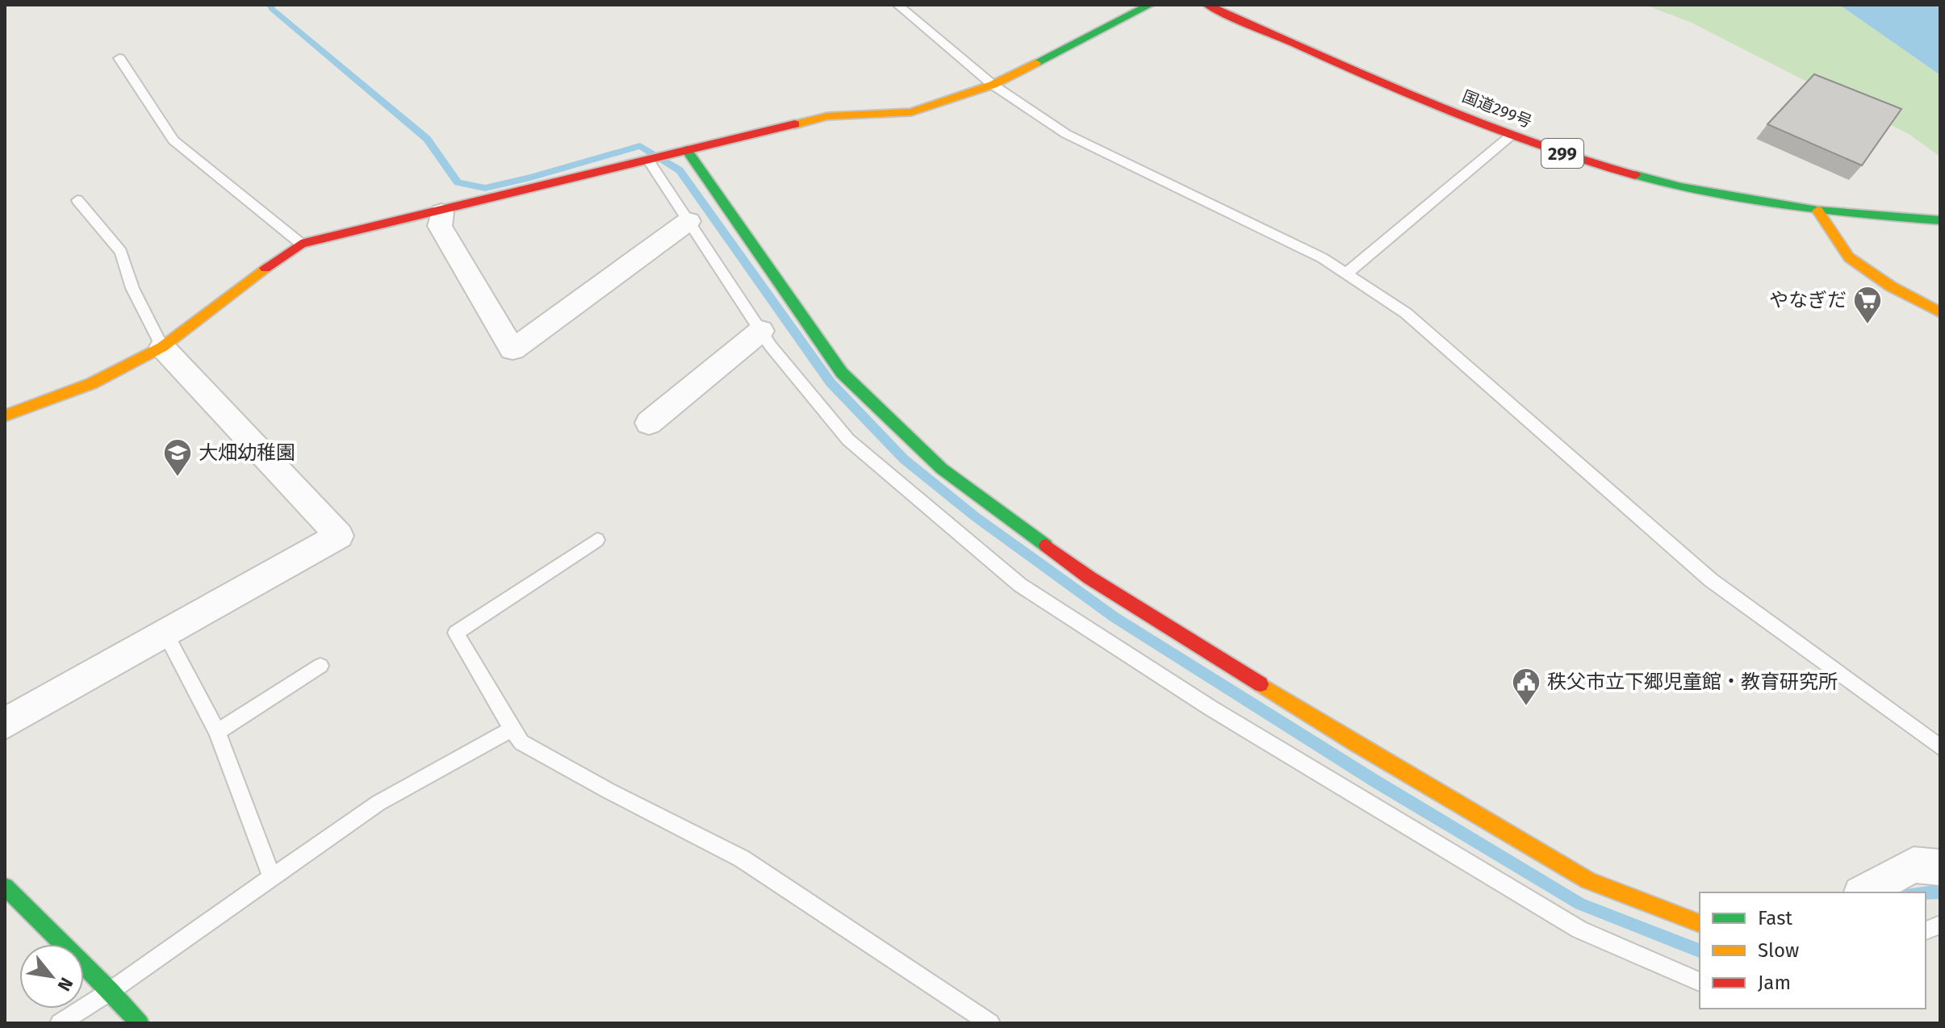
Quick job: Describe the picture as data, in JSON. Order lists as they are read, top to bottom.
{
  "streets": {
    "main road": ["国道299号", "299"]
  },
  "places": {
    "supermarket": ["やなぎだ"],
    "school or university": ["大畑幼稚園"],
    "public building": ["秩父市立下郷児童館・教育研究所"]
  },
  "legend": ["Fast", "Slow", "Jam"],
  "north": "bottom right"
}
